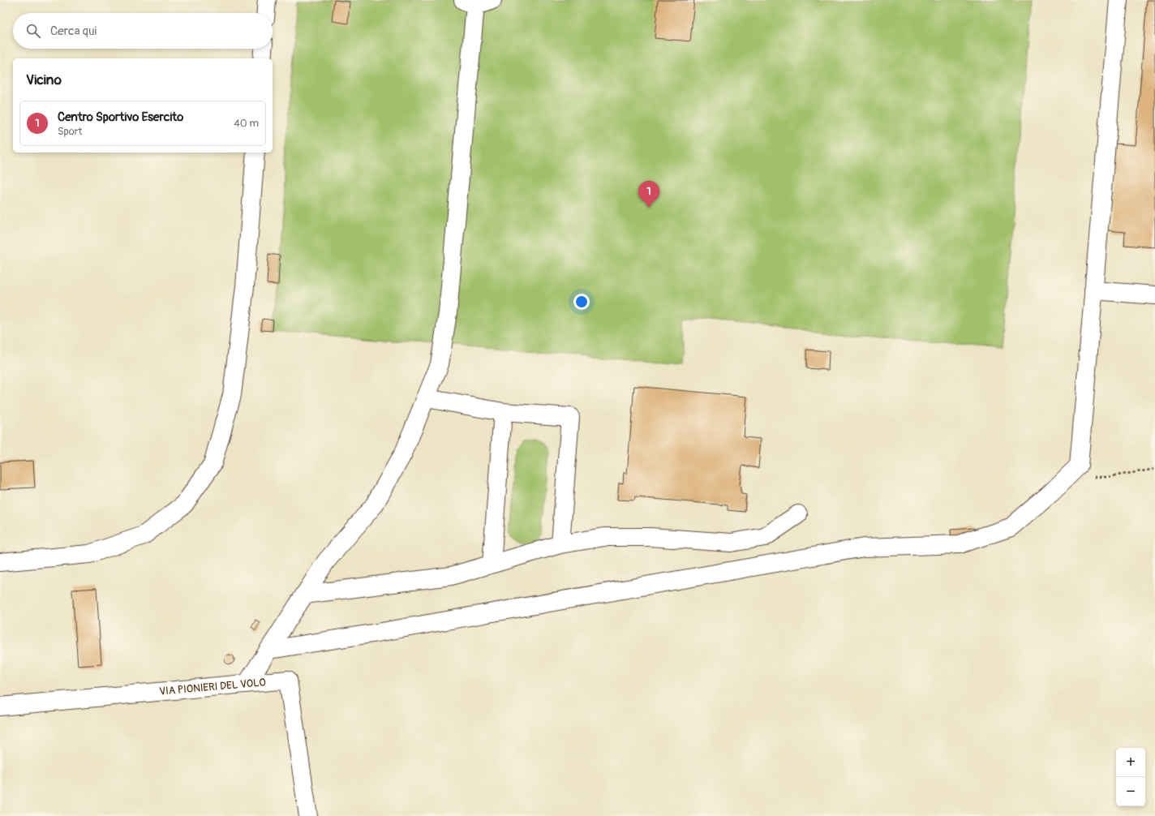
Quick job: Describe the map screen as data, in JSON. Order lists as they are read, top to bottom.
{
  "streets": {
    "street": ["VIA PIONIERI DEL VOLO"]
  },
  "page": {
    "search": "Cerca qui",
    "heading": "Vicino",
    "list": [
      {
        "mark": "1",
        "name": "Centro Sportivo Esercito",
        "note": "Sport",
        "value": "40 m"
      }
    ],
    "pins": "1",
    "map_buttons": ["+", "−"]
  }
}
